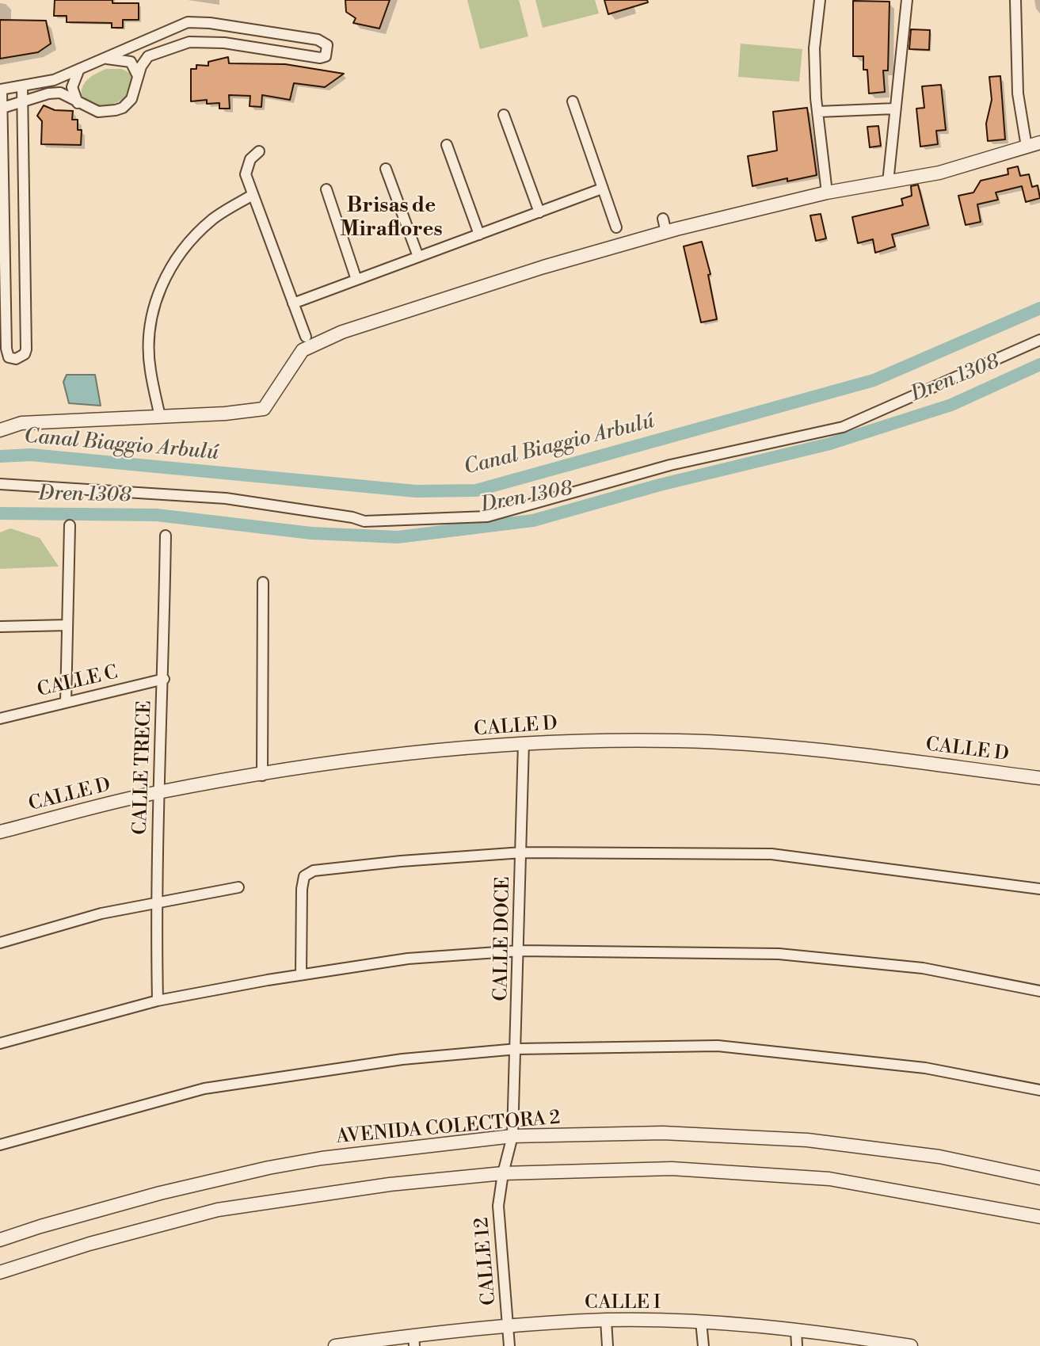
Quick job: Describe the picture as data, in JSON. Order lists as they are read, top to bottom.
{
  "streets": {
    "street": [
      "CALLE C",
      "CALLE D",
      "CALLE TRECE",
      "CALLE DOCE",
      "AVENIDA COLECTORA 2",
      "CALLE 12",
      "CALLE I"
    ]
  },
  "crossings": [
    ["CALLE C", "CALLE TRECE"],
    ["CALLE D", "CALLE TRECE"],
    ["CALLE D", "CALLE DOCE"],
    ["CALLE DOCE", "AVENIDA COLECTORA 2"],
    ["CALLE DOCE", "CALLE 12"],
    ["AVENIDA COLECTORA 2", "CALLE 12"],
    ["CALLE 12", "CALLE I"]
  ],
  "districts": ["Brisas de Miraflores"],
  "water": ["Dren 1308", "Canal Biaggio Arbulú"]
}
